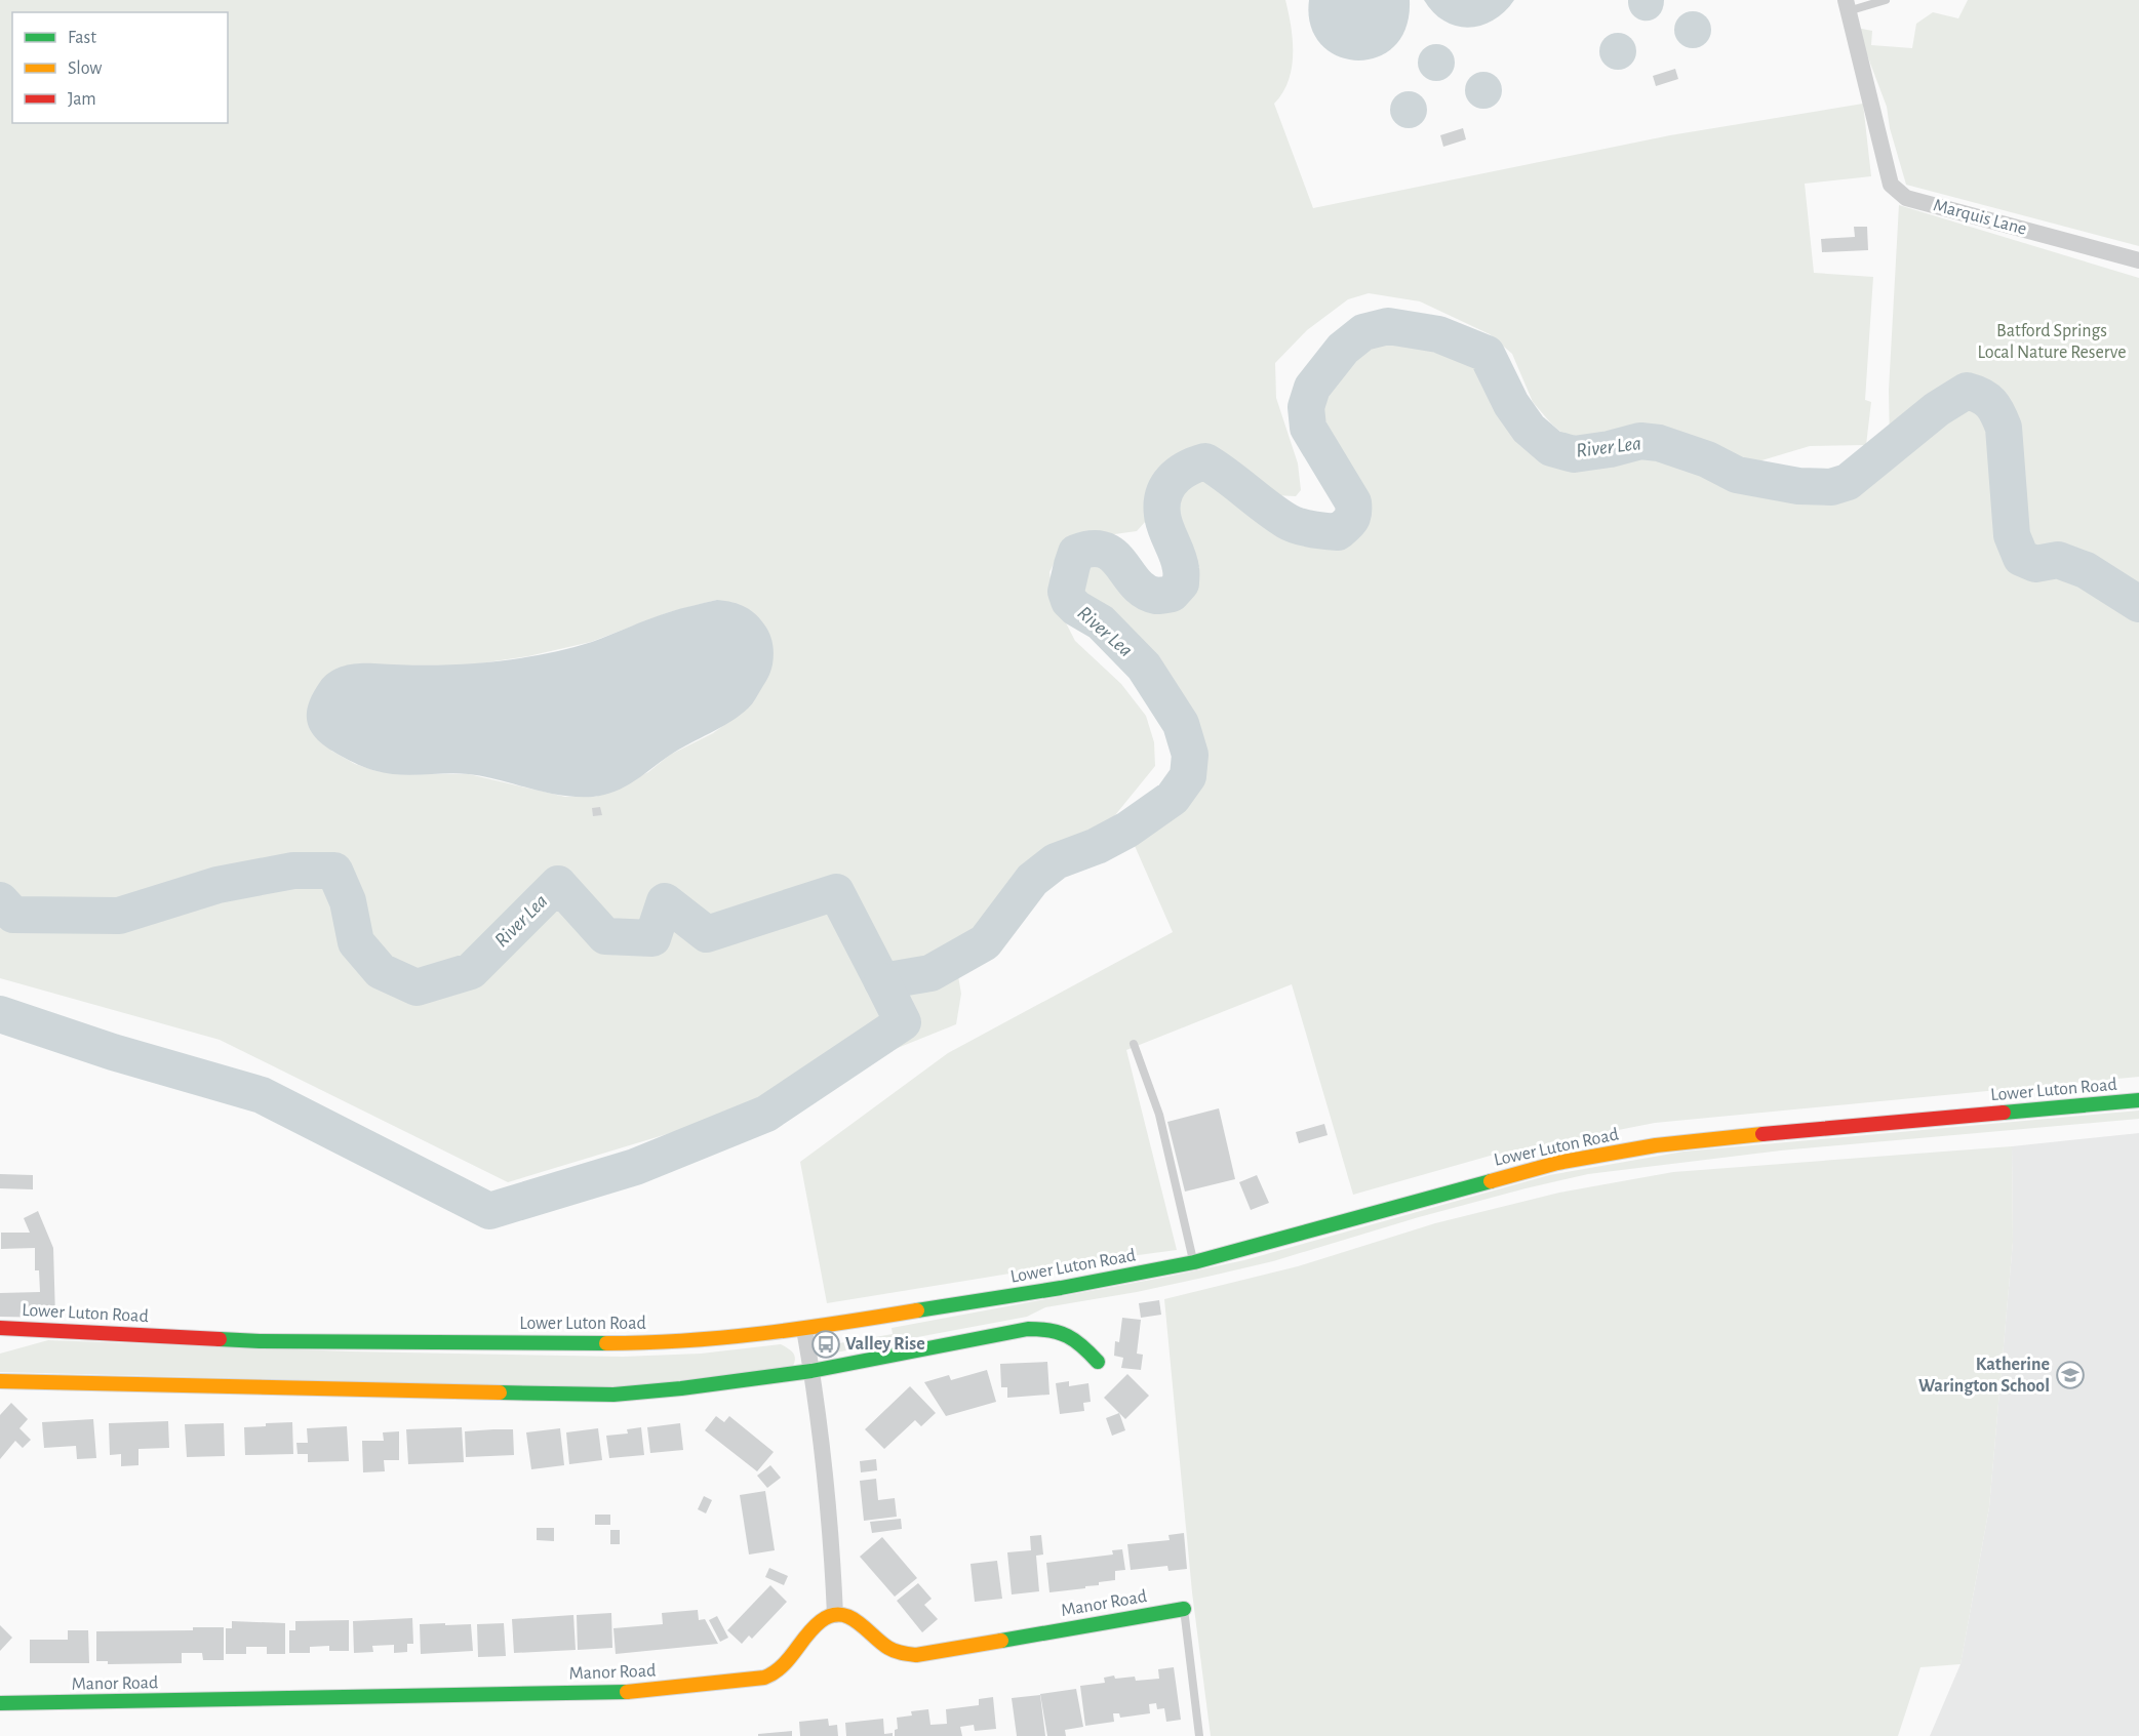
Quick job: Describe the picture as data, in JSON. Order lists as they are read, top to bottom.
{
  "streets": {
    "street": ["Marquis Lane", "Lower Luton Road", "Manor Road"]
  },
  "water": ["River Lea"],
  "parks": ["Batford Springs Local Nature Reserve"],
  "places": {
    "bus stop": ["Valley Rise"],
    "school or university": ["Katherine Warington School"]
  },
  "legend": ["Fast", "Slow", "Jam"]
}
